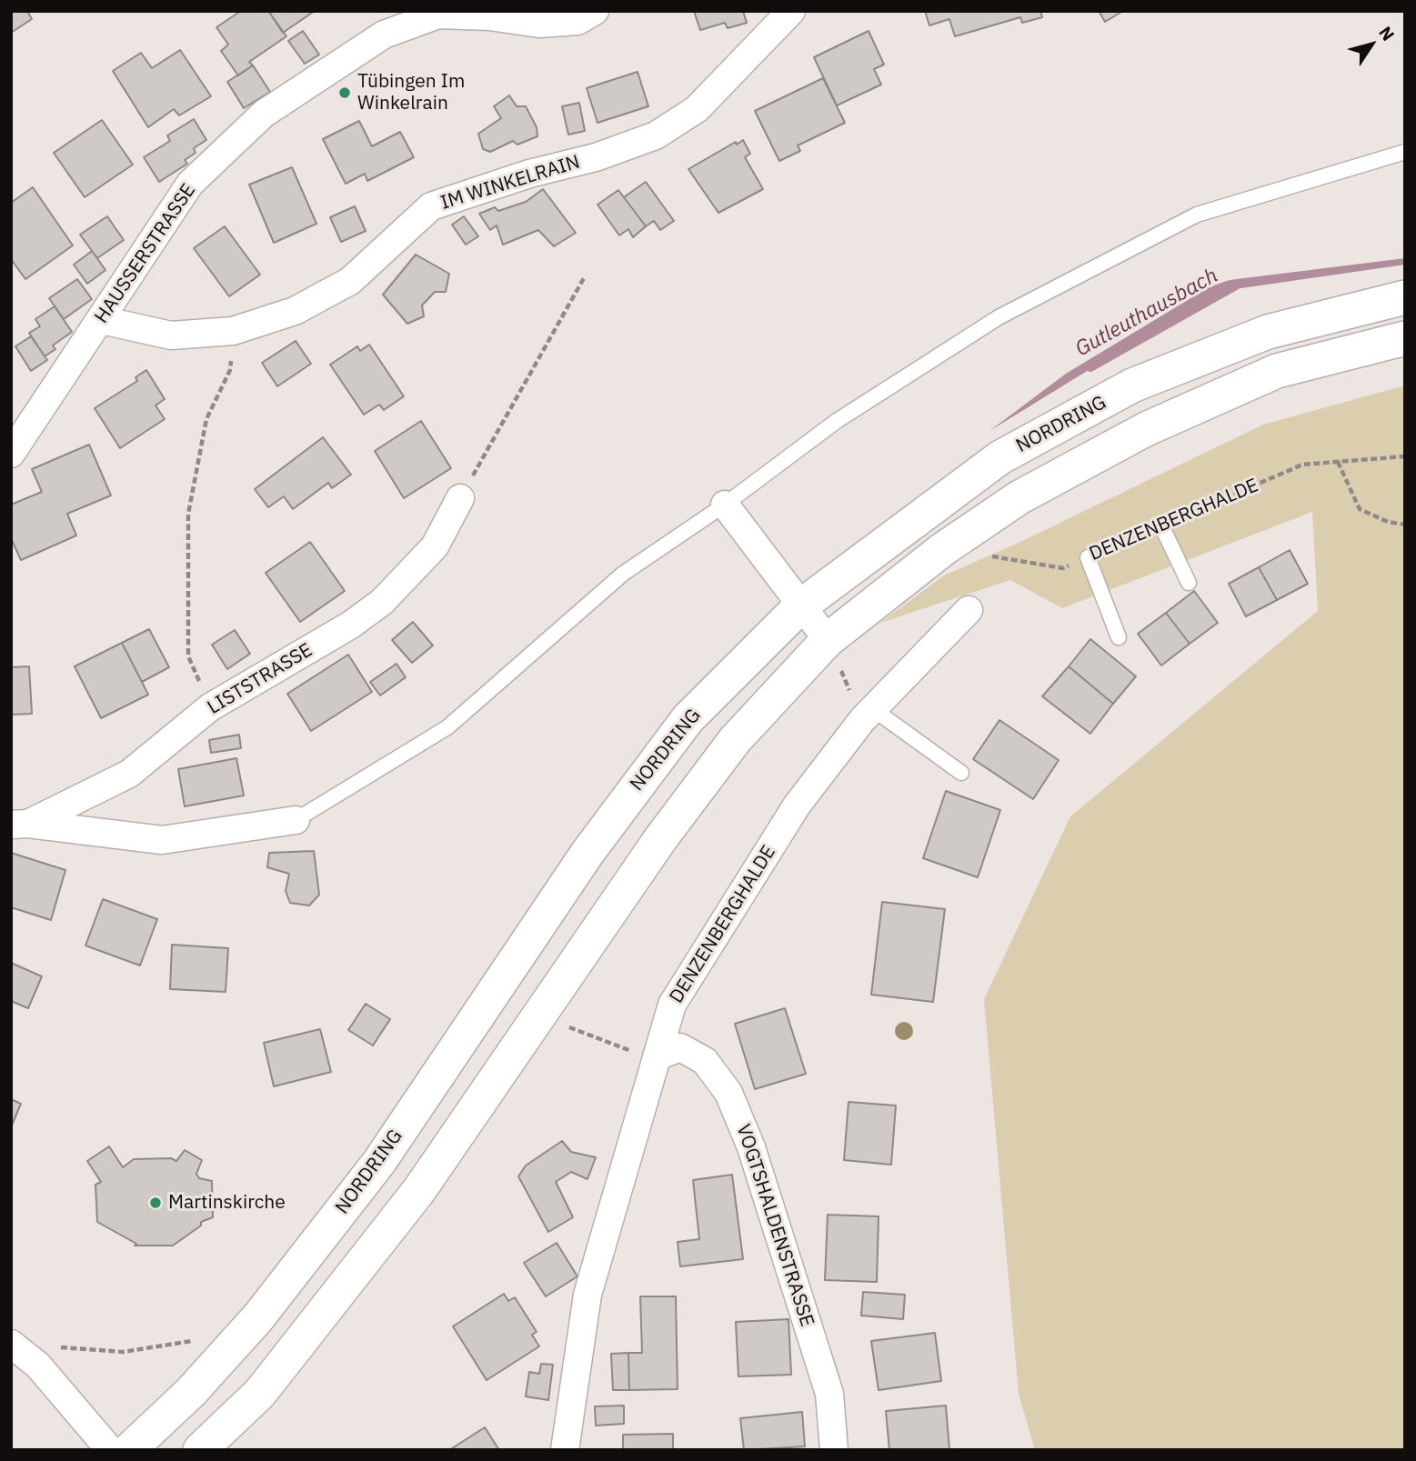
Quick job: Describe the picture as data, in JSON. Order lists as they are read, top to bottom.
{
  "streets": {
    "street": [
      "IM WINKELRAIN",
      "HAUSSERSTRASSE",
      "NORDRING",
      "DENZENBERGHALDE",
      "LISTSTRASSE",
      "VOGTSHALDENSTRASSE"
    ]
  },
  "crossings": [
    ["IM WINKELRAIN", "HAUSSERSTRASSE"],
    ["DENZENBERGHALDE", "VOGTSHALDENSTRASSE"]
  ],
  "water": ["Gutleuthausbach"],
  "places": ["Tübingen Im Winkelrain", "Martinskirche"],
  "north": "top right"
}
